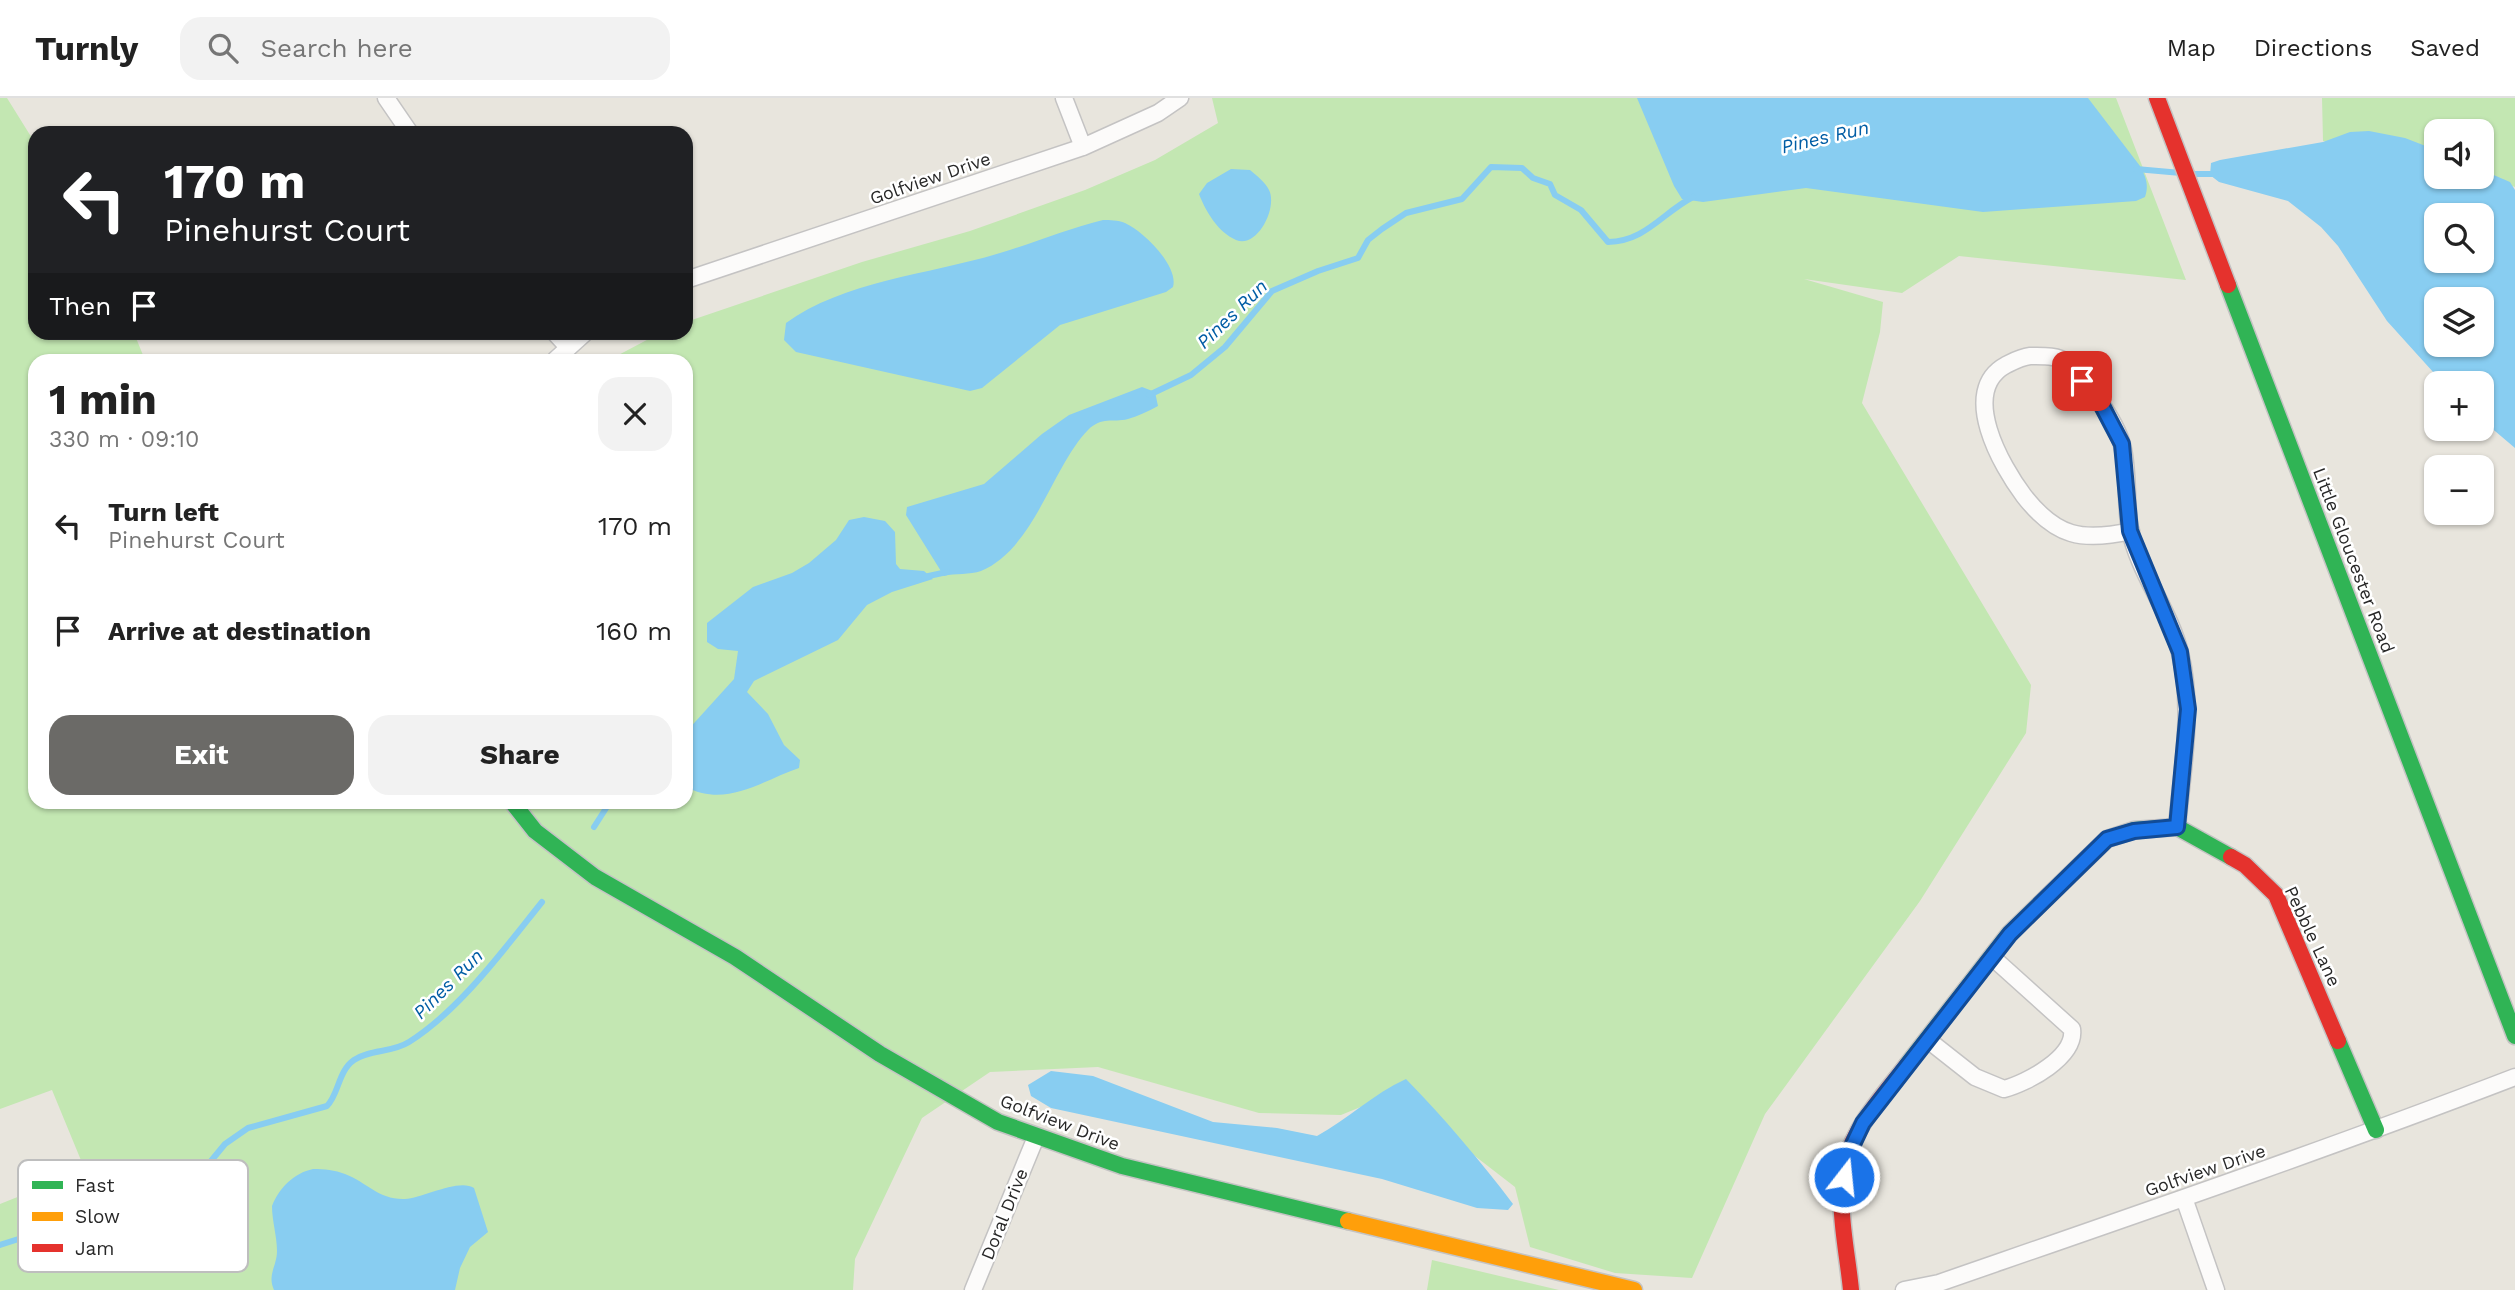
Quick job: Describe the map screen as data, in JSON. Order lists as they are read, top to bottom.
{
  "streets": {
    "street": [
      "Golfview Drive",
      "Little Gloucester Road",
      "Pebble Lane",
      "Doral Drive"
    ]
  },
  "crossings": [
    ["Golfview Drive", "Pebble Lane"],
    ["Golfview Drive", "Doral Drive"]
  ],
  "water": ["Pines Run"],
  "legend": ["Fast", "Slow", "Jam"],
  "page": {
    "header": "Turnly",
    "search": "Search here",
    "nav": ["Map", "Directions", "Saved"],
    "map_buttons": ["+", "−"],
    "turn": ["170 m", "Pinehurst Court"],
    "then": "Then",
    "heading": ["1 min", "330 m · 09:10"],
    "list": [
      {
        "name": "Turn left",
        "note": "Pinehurst Court",
        "value": "170 m"
      },
      {
        "name": "Arrive at destination",
        "value": "160 m"
      }
    ],
    "buttons": ["Exit", "Share"]
  }
}
